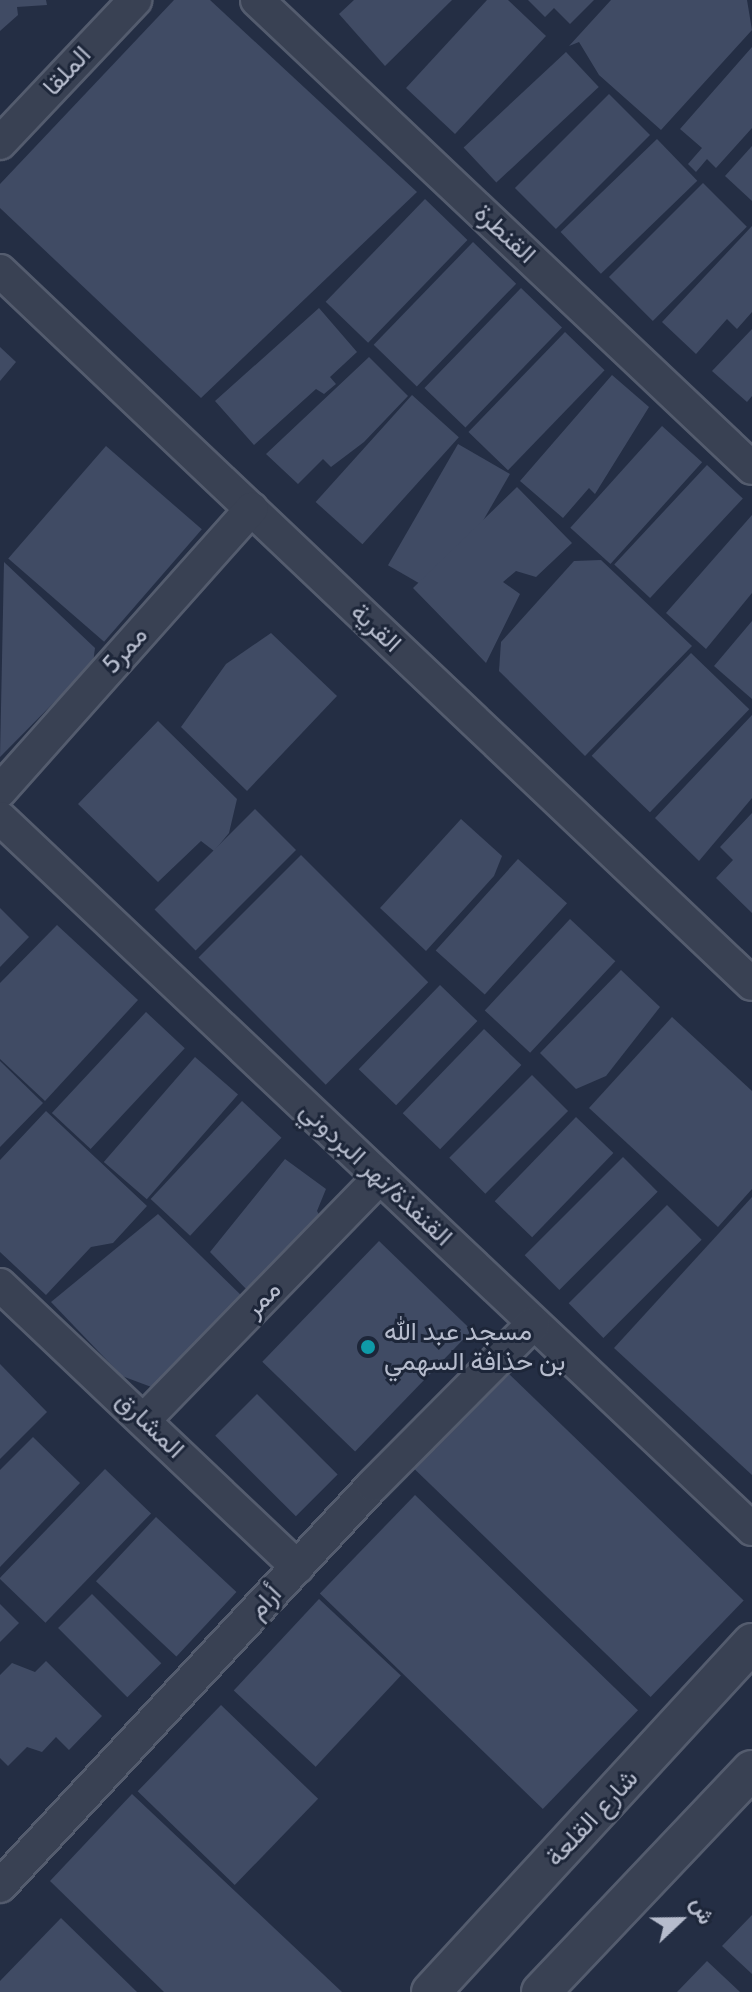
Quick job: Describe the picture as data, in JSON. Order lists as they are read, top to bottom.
{
  "streets": {
    "street": [
      "الملقا",
      "القنطرة",
      "القرية",
      "ممر5",
      "القنفذة/نهر البردوني",
      "ممر",
      "المشارق",
      "أرام",
      "شارع القلعة"
    ]
  },
  "crossings": [
    ["القرية", "ممر5"],
    ["القنفذة/نهر البردوني", "ممر"],
    ["القنفذة/نهر البردوني", "أرام"],
    ["ممر", "المشارق"],
    ["المشارق", "أرام"]
  ],
  "places": ["مسجد عبد الله بن حذافة السهمي"],
  "north": "right"
}
